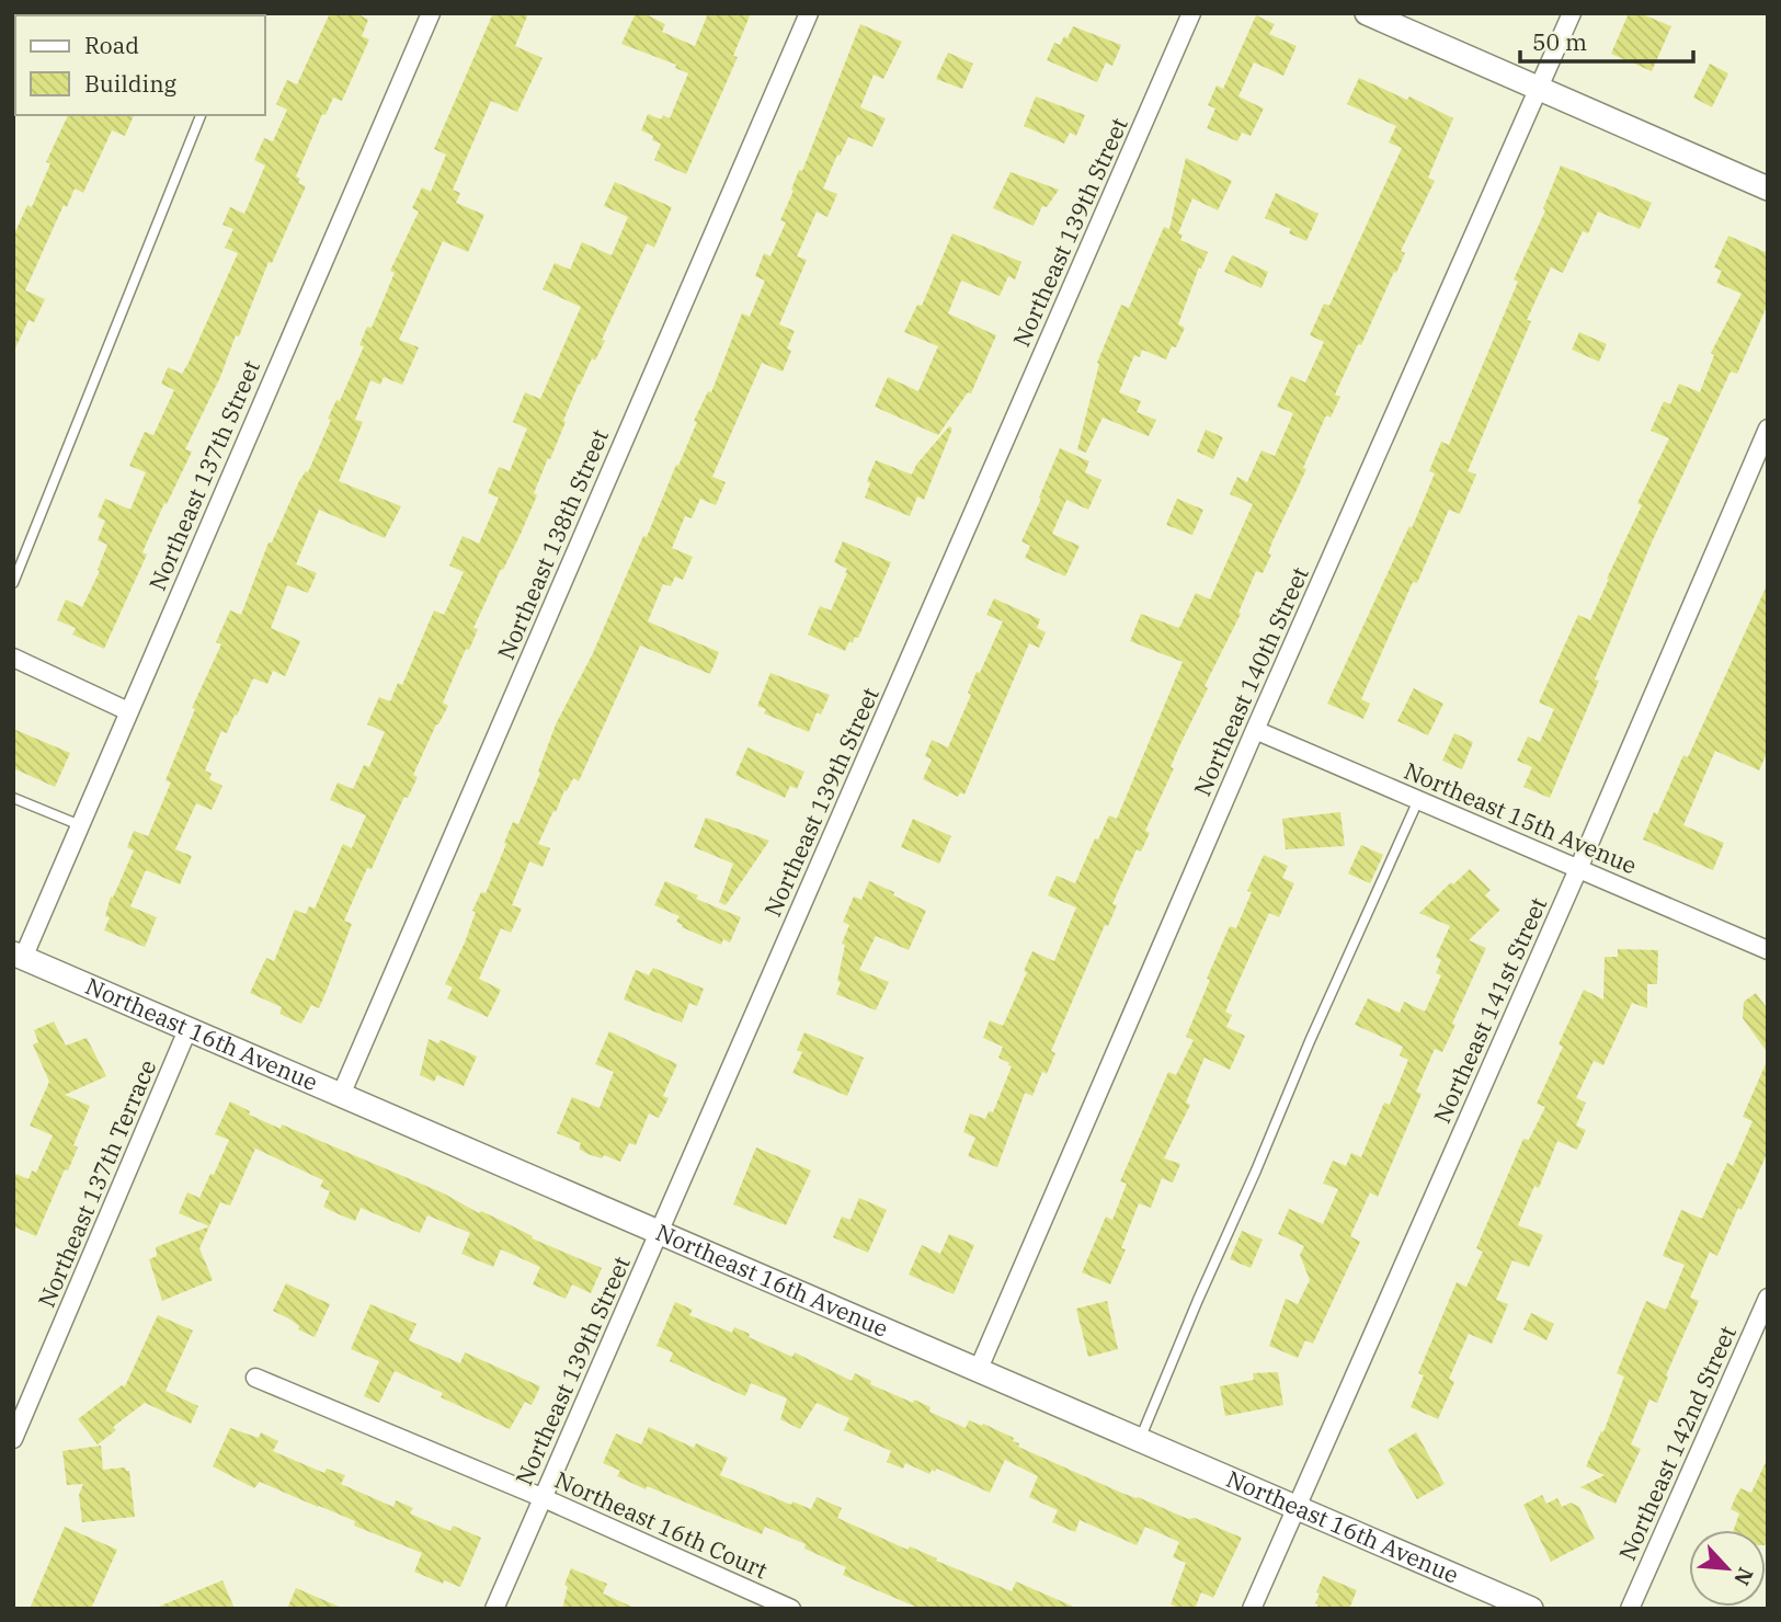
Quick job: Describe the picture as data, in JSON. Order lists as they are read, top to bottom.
{
  "streets": {
    "street": [
      "Northeast 139th Street",
      "Northeast 137th Street",
      "Northeast 138th Street",
      "Northeast 140th Street",
      "Northeast 15th Avenue",
      "Northeast 141st Street",
      "Northeast 16th Avenue",
      "Northeast 137th Terrace",
      "Northeast 142nd Street",
      "Northeast 16th Court"
    ]
  },
  "crossings": [
    ["Northeast 139th Street", "Northeast 16th Avenue"],
    ["Northeast 139th Street", "Northeast 16th Court"],
    ["Northeast 137th Street", "Northeast 16th Avenue"],
    ["Northeast 138th Street", "Northeast 16th Avenue"],
    ["Northeast 140th Street", "Northeast 15th Avenue"],
    ["Northeast 140th Street", "Northeast 16th Avenue"],
    ["Northeast 15th Avenue", "Northeast 141st Street"],
    ["Northeast 141st Street", "Northeast 16th Avenue"],
    ["Northeast 16th Avenue", "Northeast 137th Terrace"]
  ],
  "legend": ["Road", "Building"],
  "scale_bar": "50 m",
  "north": "bottom right"
}
